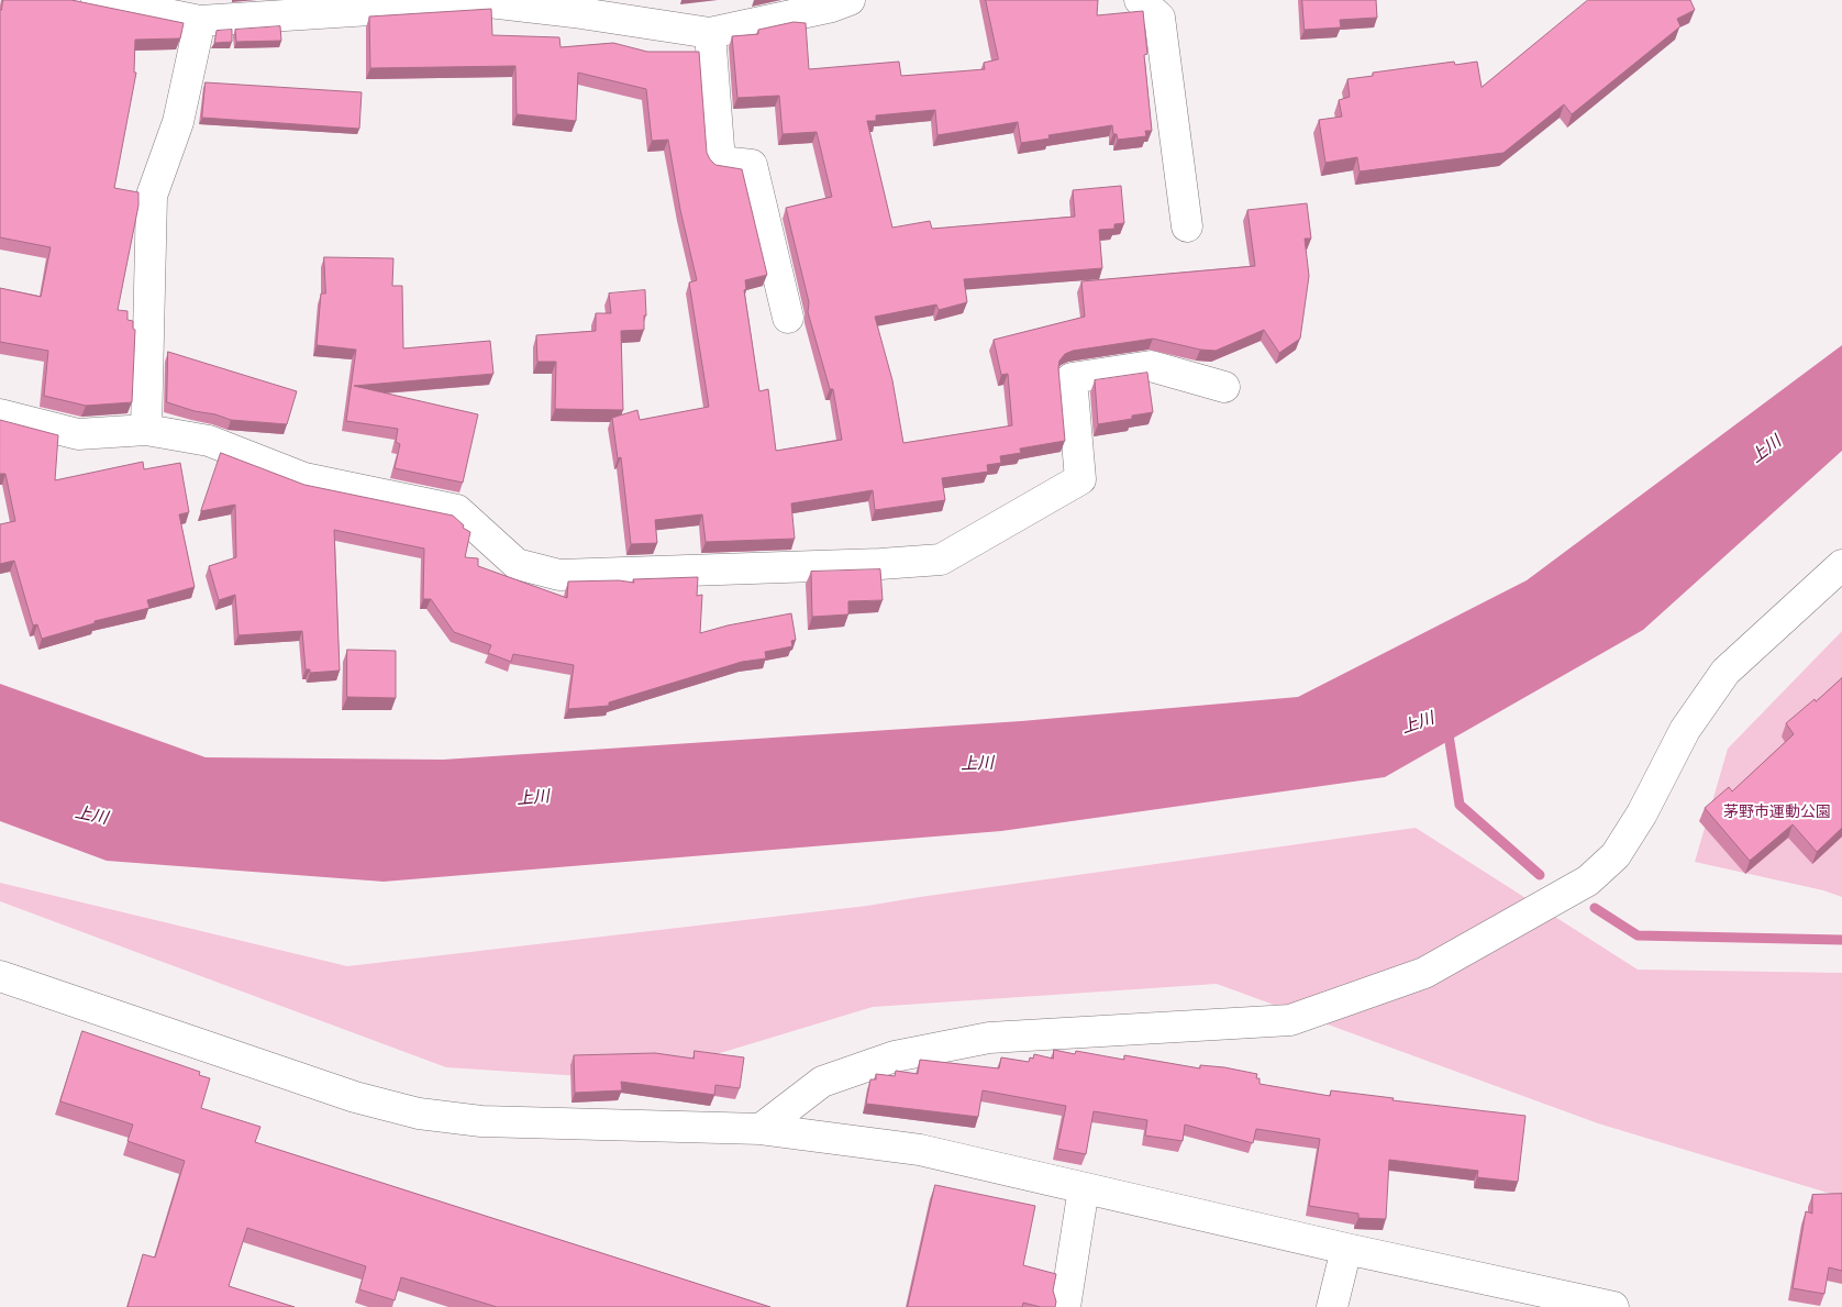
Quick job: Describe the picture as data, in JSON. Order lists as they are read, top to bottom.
{
  "water": ["上川"],
  "parks": ["茅野市運動公園"]
}
